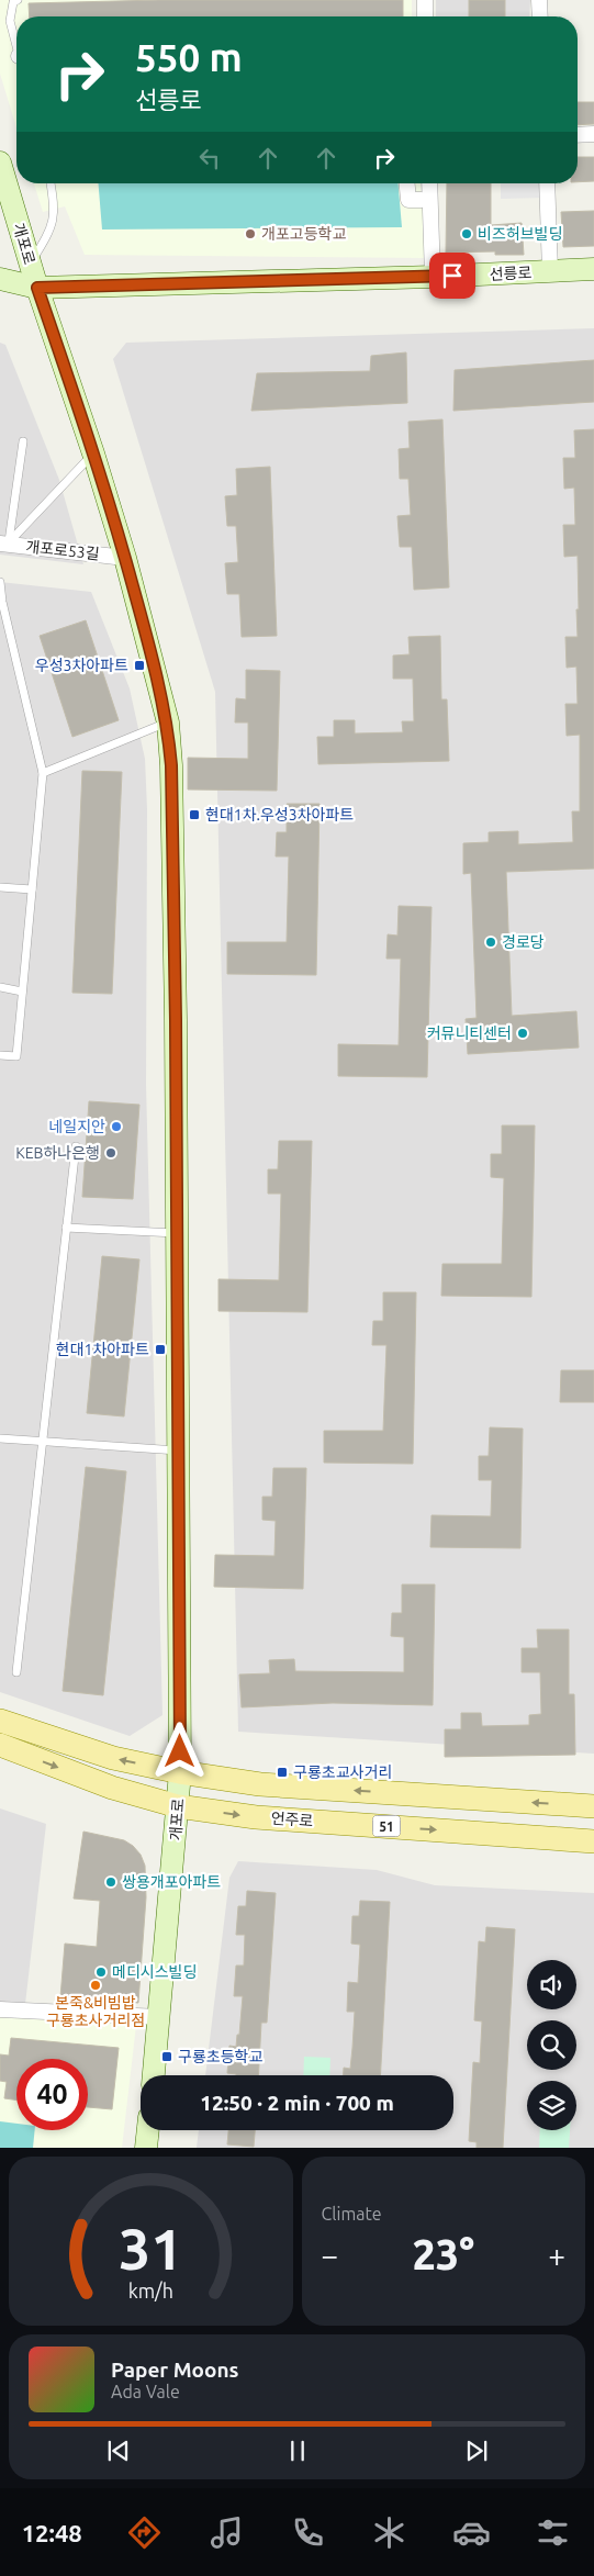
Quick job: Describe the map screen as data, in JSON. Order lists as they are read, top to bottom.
{
  "streets": {
    "main road": ["언주로", "51"],
    "street": ["개포로", "선릉로", "개포로53길"]
  },
  "crossings": [
    ["개포로", "선릉로"],
    ["개포로", "개포로53길"],
    ["개포로", "언주로"],
    ["개포로", "51"]
  ],
  "places": {
    "other": [
      "개포고등학교",
      "비즈허브빌딩",
      "경로당",
      "커뮤니티센터",
      "네일지안",
      "KEB하나은행",
      "쌍용개포아파트",
      "메디시스빌딩",
      "본죽&비빔밥 구룡초사거리점"
    ],
    "transit": [
      "우성3차아파트",
      "현대1차.우성3차아파트",
      "현대1차아파트",
      "구룡초교사거리",
      "구룡초등학교"
    ]
  },
  "page": {
    "turn": ["550 m", "선릉로"],
    "limit": "40",
    "trip": "12:50 · 2 min · 700 m",
    "tile": "Climate",
    "heat": ["−", "23°", "+"],
    "song": ["Paper Moons", "Ada Vale"],
    "tabs": "12:48",
    "gauge": ["31", "km/h"]
  }
}
